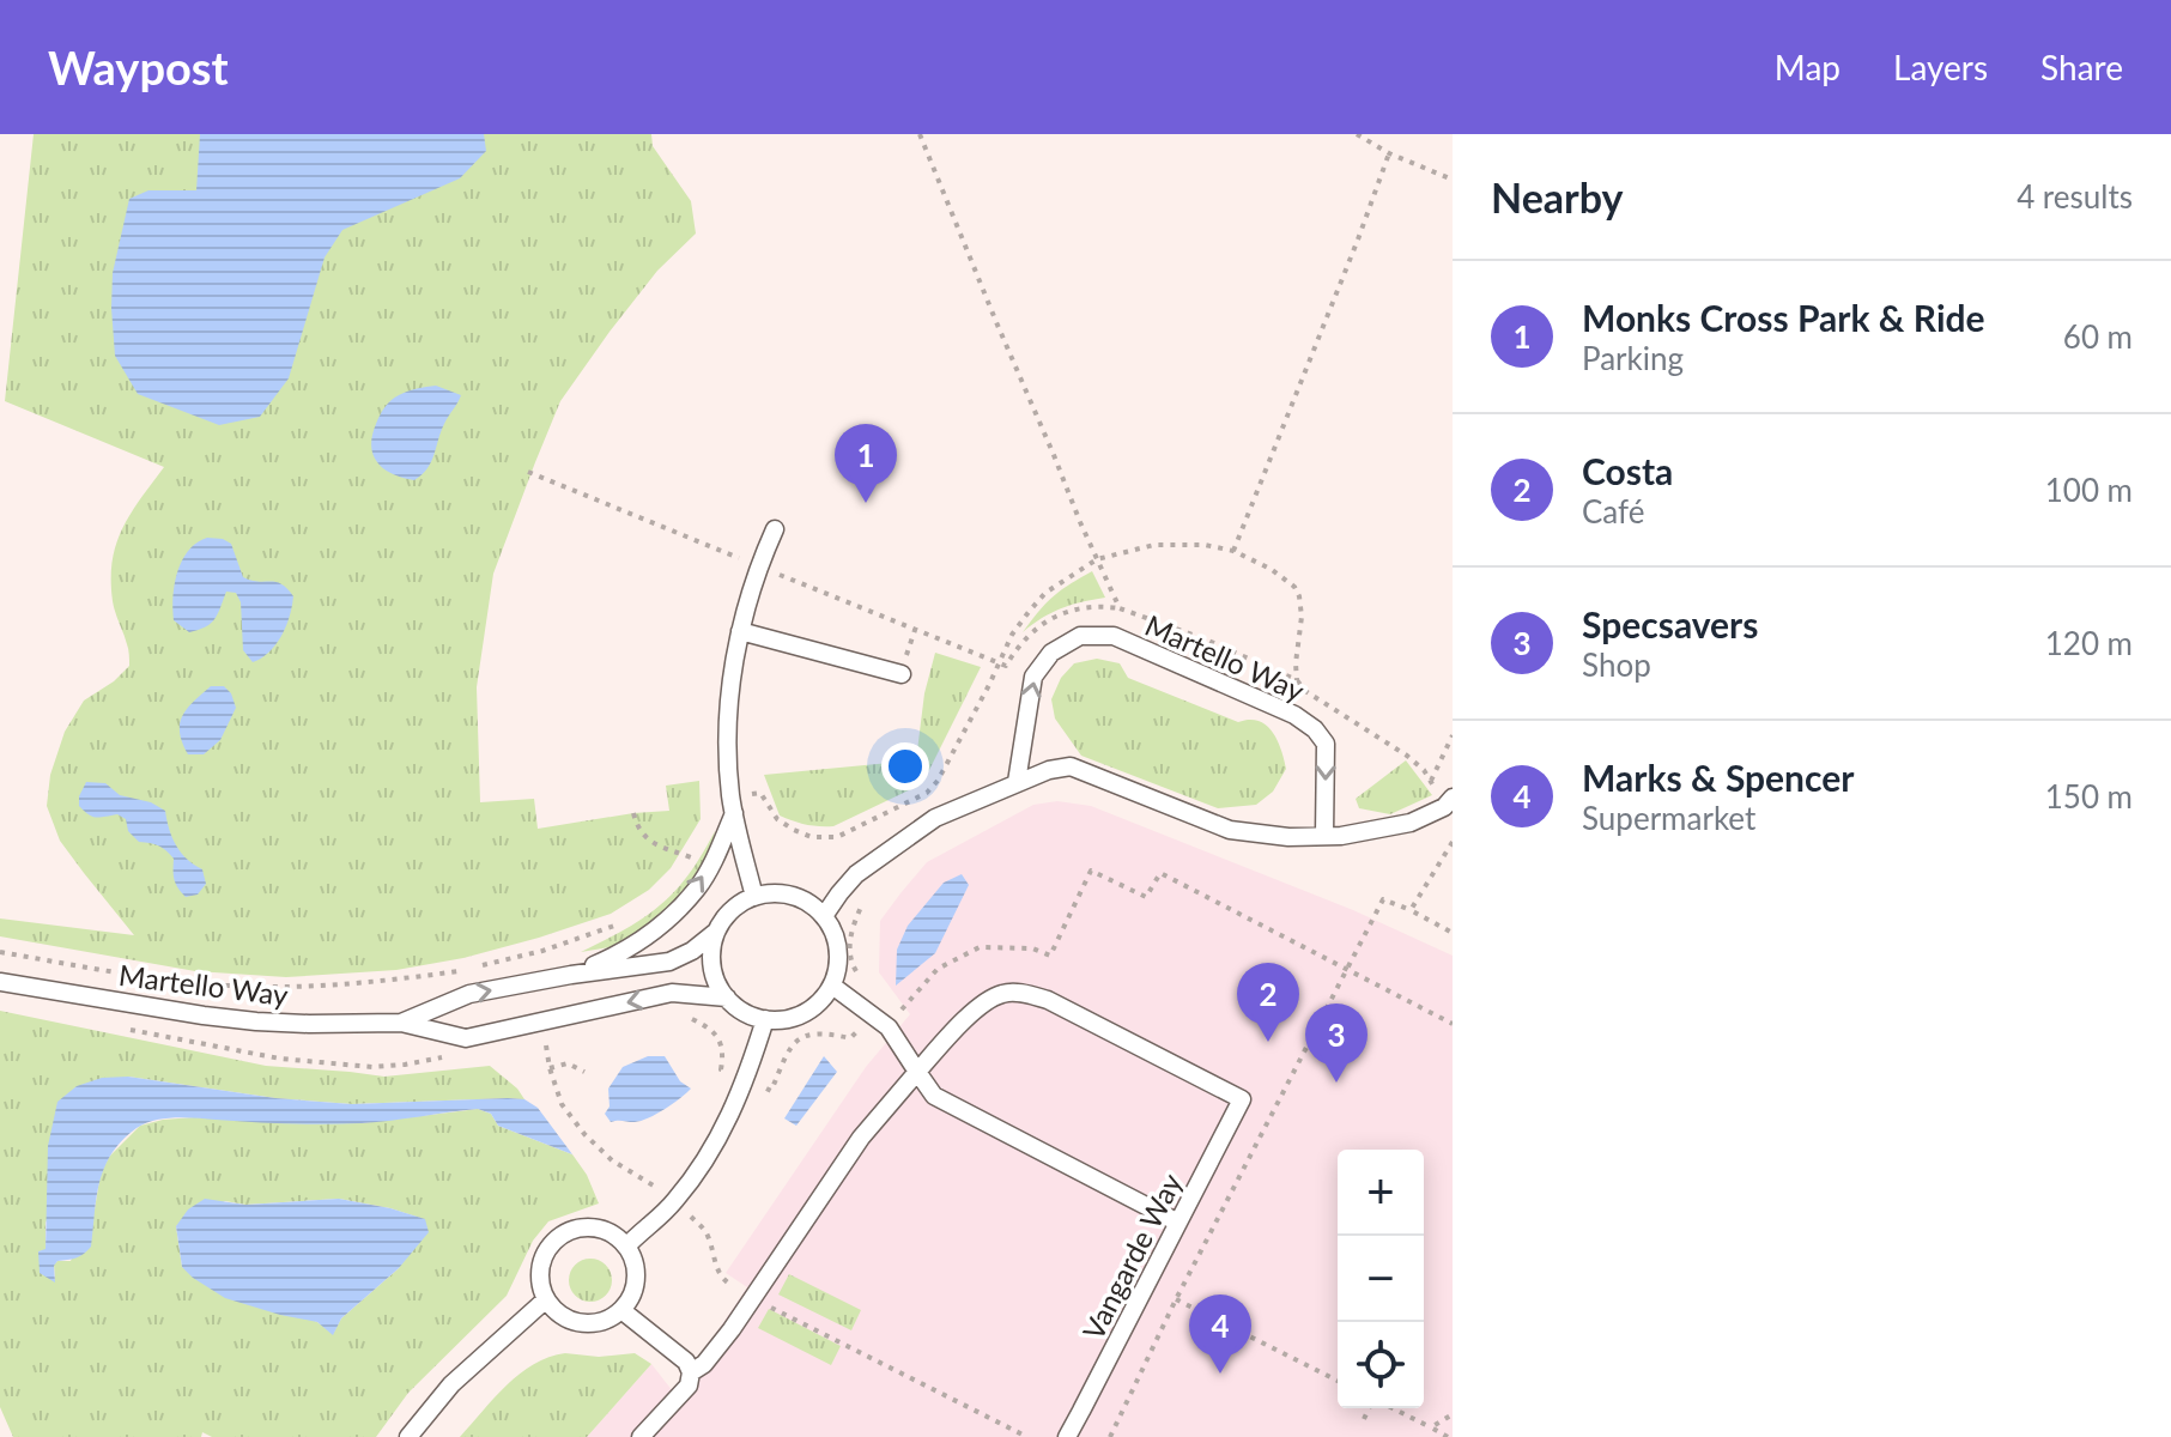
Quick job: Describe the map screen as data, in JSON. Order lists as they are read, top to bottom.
{
  "streets": {
    "lane": ["Martello Way", "Vangarde Way"]
  },
  "page": {
    "header": "Waypost",
    "nav": ["Map", "Layers", "Share"],
    "heading": ["Nearby", "4 results"],
    "list": [
      {
        "mark": "1",
        "name": "Monks Cross Park & Ride",
        "note": "Parking",
        "value": "60 m"
      },
      {
        "mark": "2",
        "name": "Costa",
        "note": "Café",
        "value": "100 m"
      },
      {
        "mark": "3",
        "name": "Specsavers",
        "note": "Shop",
        "value": "120 m"
      },
      {
        "mark": "4",
        "name": "Marks & Spencer",
        "note": "Supermarket",
        "value": "150 m"
      }
    ],
    "pins": [
      "1",
      "2",
      "3",
      "4"
    ],
    "map_buttons": ["+", "−"]
  }
}
